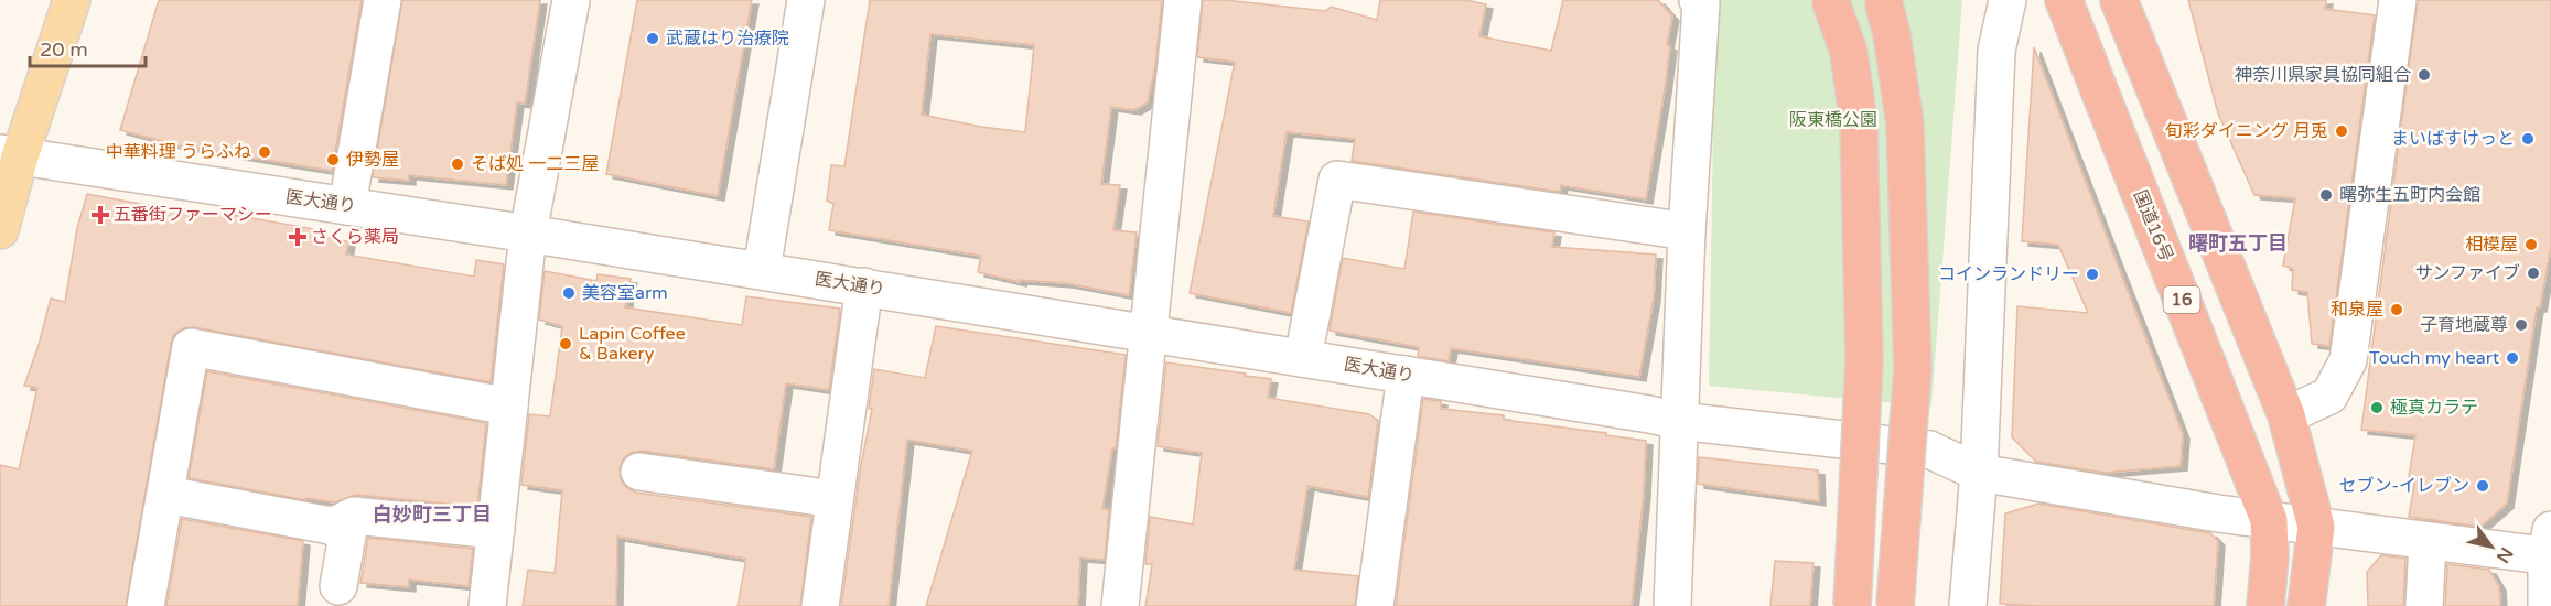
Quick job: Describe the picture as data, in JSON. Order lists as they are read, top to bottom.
{
  "streets": {
    "highway": ["国道16号", "16"],
    "street": ["医大通り"]
  },
  "crossings": [
    ["医大通り", "国道16号"]
  ],
  "districts": ["曙町五丁目", "白妙町三丁目"],
  "parks": ["阪東橋公園"],
  "places": {
    "other": [
      "武蔵はり治療院",
      "神奈川県家具協同組合",
      "旬彩ダイニング 月兎",
      "まいばすけっと",
      "中華料理 うらふね",
      "伊勢屋",
      "そば処 一二三屋",
      "曙弥生五町内会館",
      "相模屋",
      "サンファイブ",
      "コインランドリー",
      "美容室arm",
      "和泉屋",
      "子育地蔵尊",
      "Lapin Coffee & Bakery",
      "Touch my heart",
      "極真カラテ",
      "セブン-イレブン"
    ],
    "health": ["五番街ファーマシー", "さくら薬局"]
  },
  "scale_bar": "20 m",
  "north": "bottom right"
}
